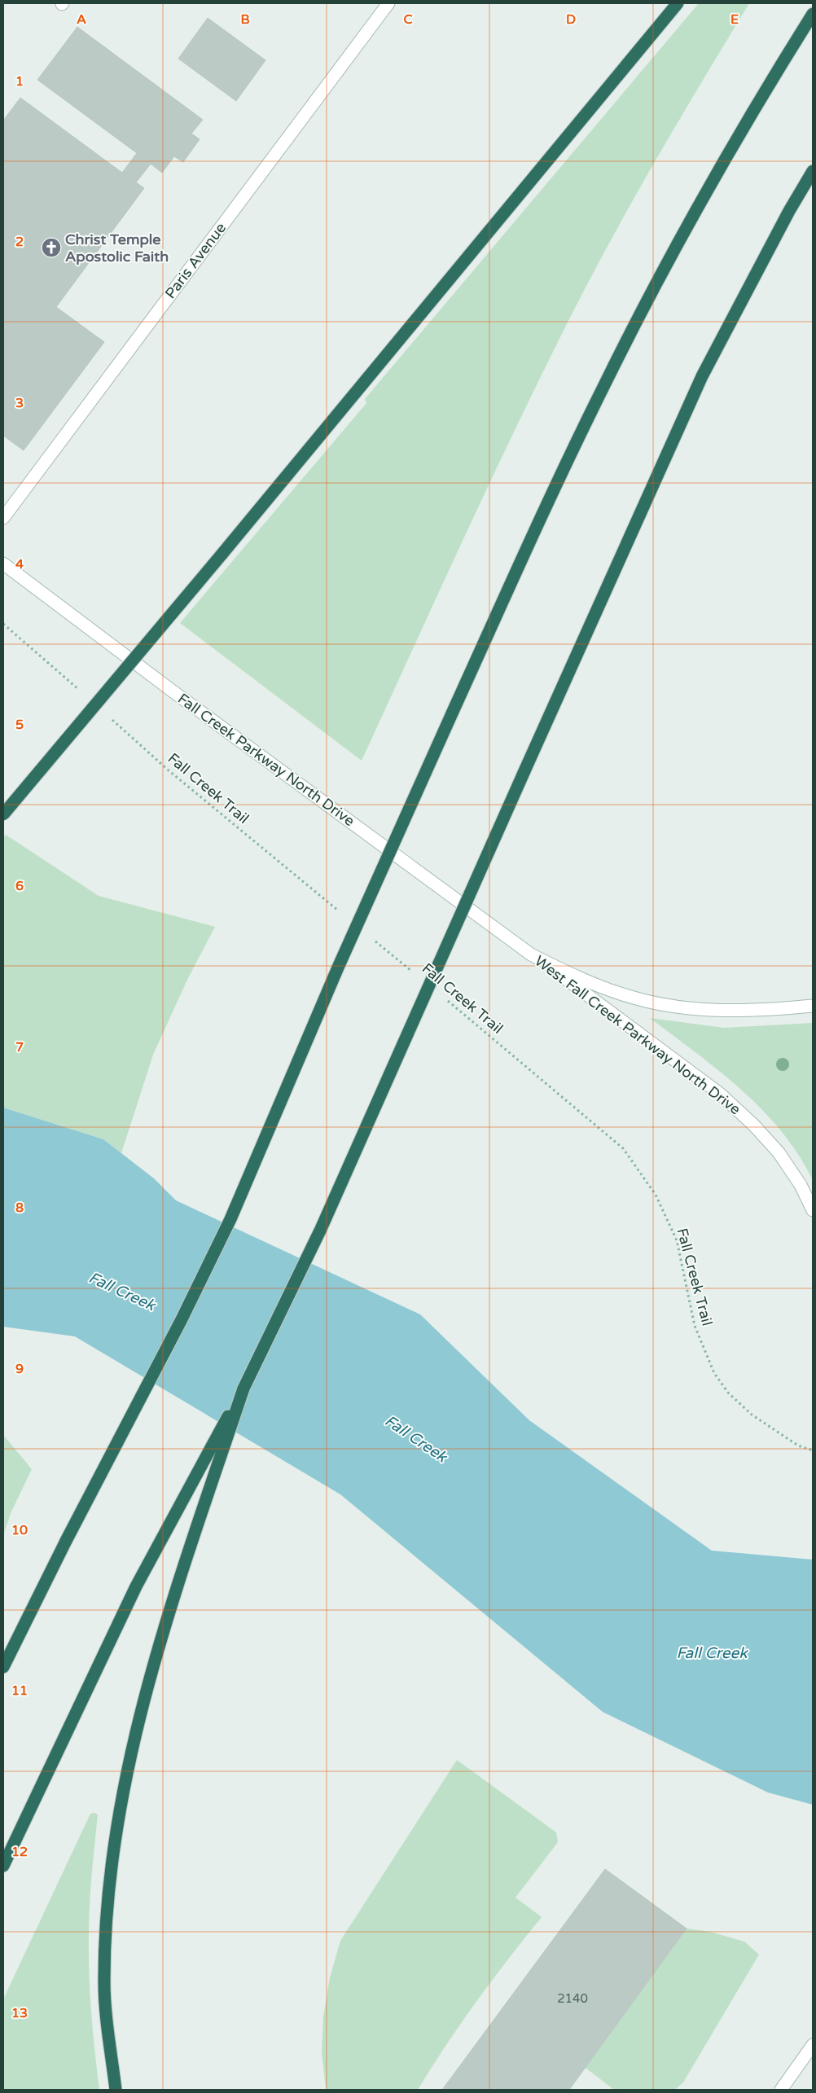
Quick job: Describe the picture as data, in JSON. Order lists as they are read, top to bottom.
{
  "streets": {
    "street": ["Paris Avenue", "Fall Creek Parkway North Drive", "West Fall Creek Parkway North Drive"],
    "path": ["Fall Creek Trail"]
  },
  "crossings": [
    ["Fall Creek Parkway North Drive", "West Fall Creek Parkway North Drive"]
  ],
  "water": ["Fall Creek"],
  "places": {
    "church": ["Christ Temple Apostolic Faith"]
  },
  "house_numbers": ["2140"],
  "grid": {
    "columns": [
      "A",
      "B",
      "C",
      "D",
      "E"
    ],
    "rows": [
      "1",
      "2",
      "3",
      "4",
      "5",
      "6",
      "7",
      "8",
      "9",
      "10",
      "11",
      "12",
      "13"
    ]
  }
}
